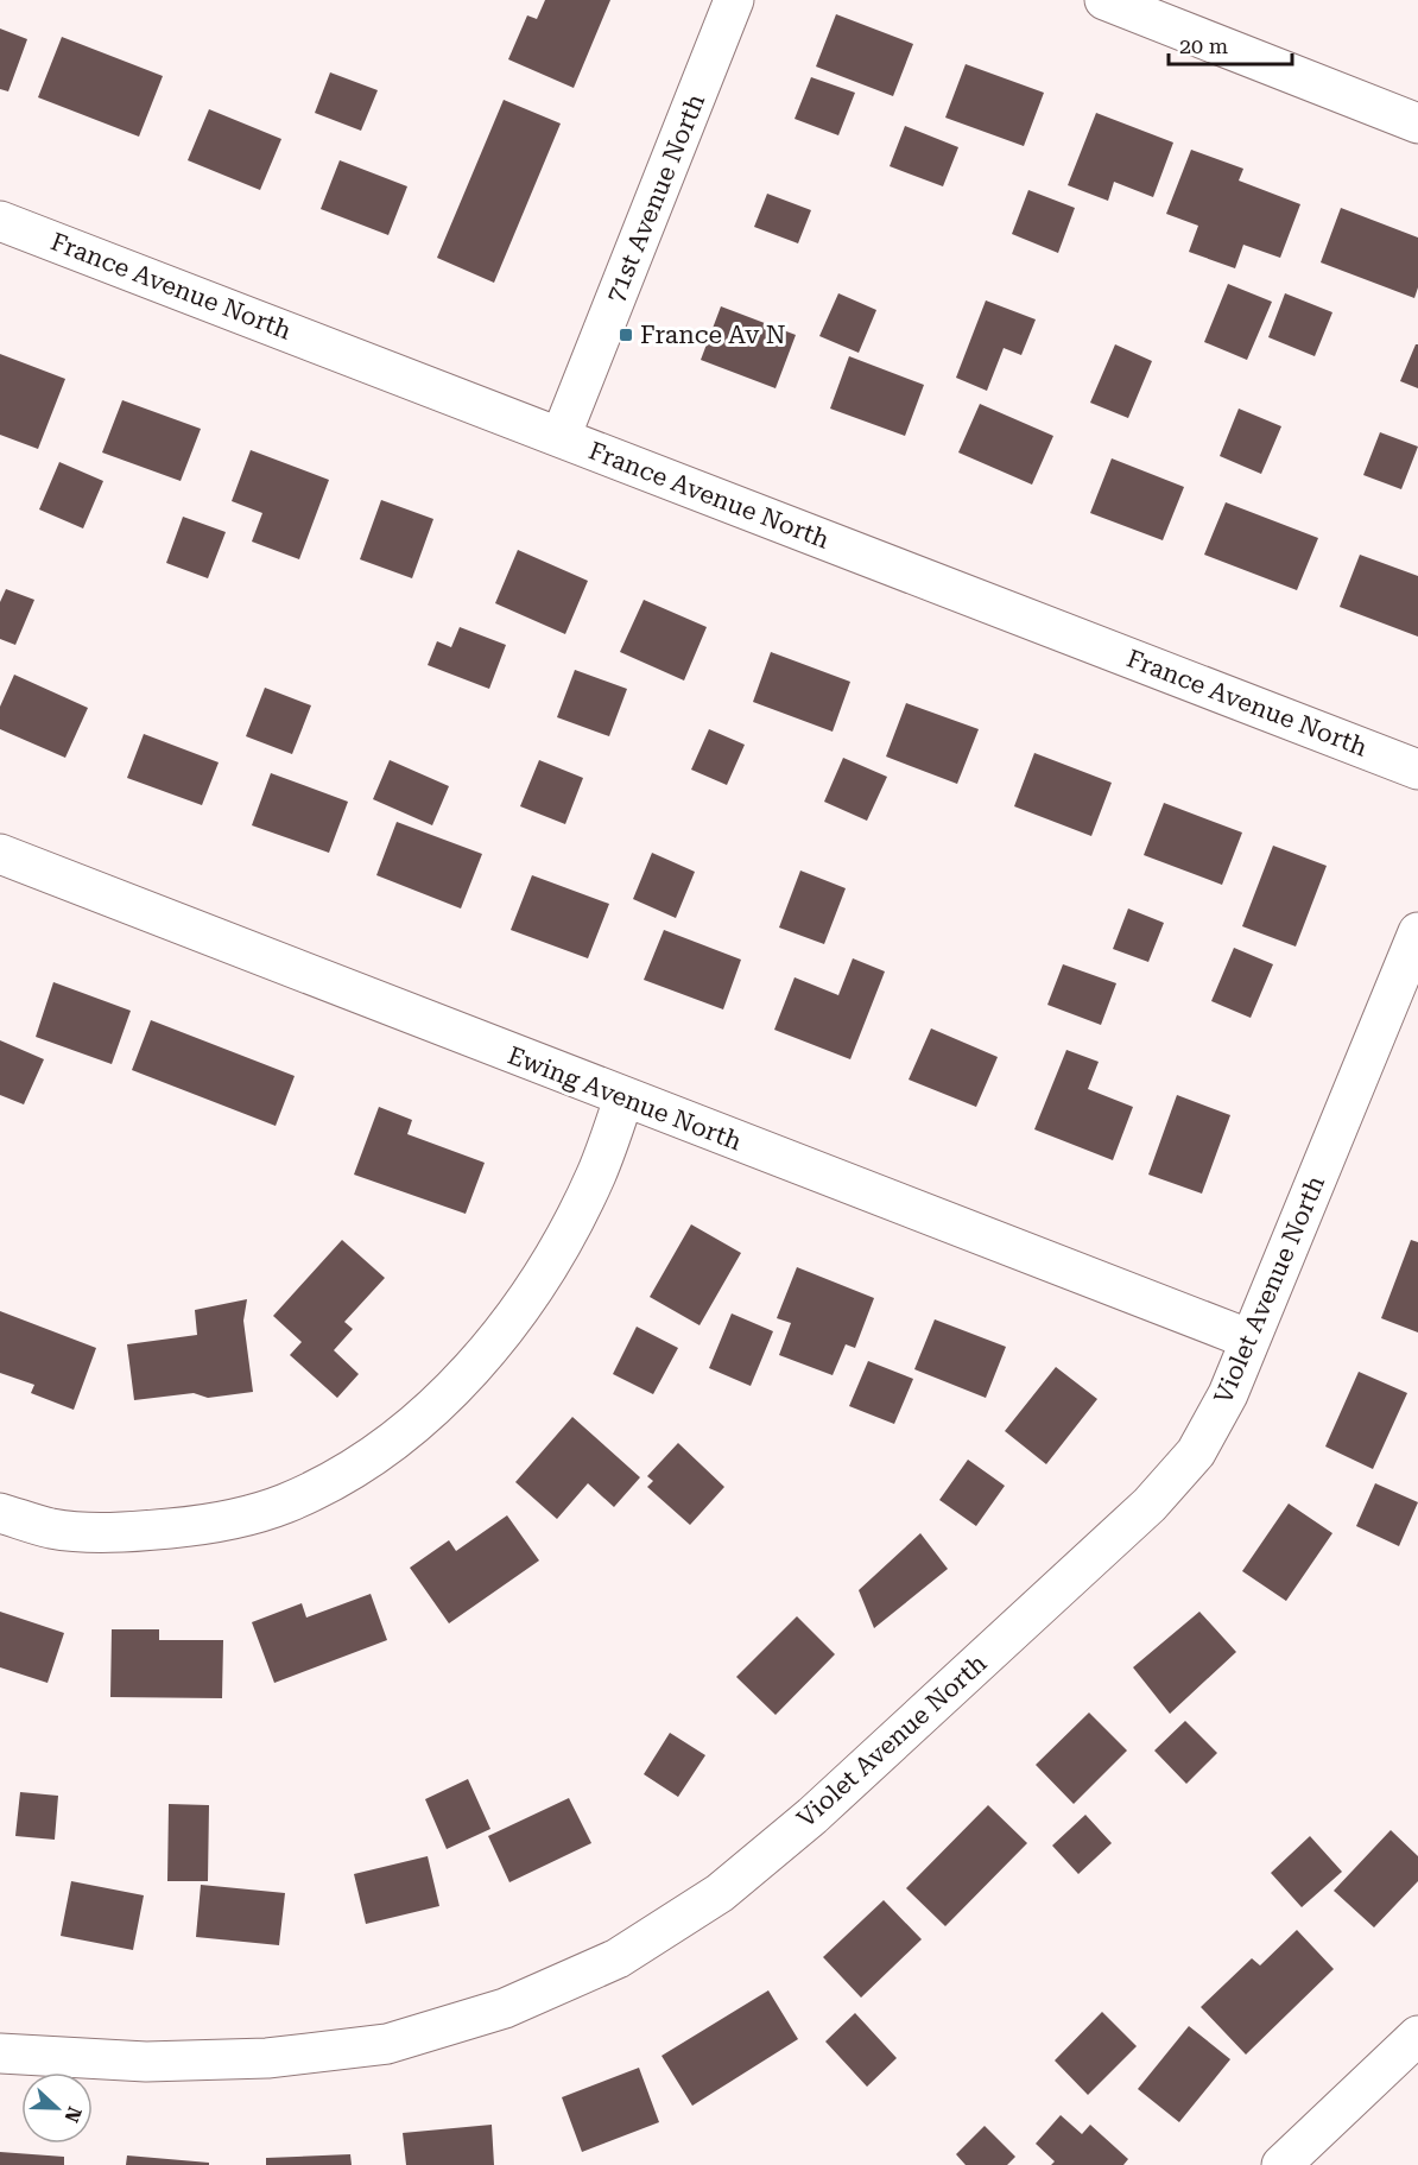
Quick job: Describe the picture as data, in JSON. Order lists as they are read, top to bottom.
{
  "streets": {
    "street": [
      "71st Avenue North",
      "France Avenue North",
      "Ewing Avenue North",
      "Violet Avenue North"
    ]
  },
  "crossings": [
    ["71st Avenue North", "France Avenue North"],
    ["Ewing Avenue North", "Violet Avenue North"]
  ],
  "places": {
    "transit": ["France Av N"]
  },
  "scale_bar": "20 m",
  "north": "right"
}
